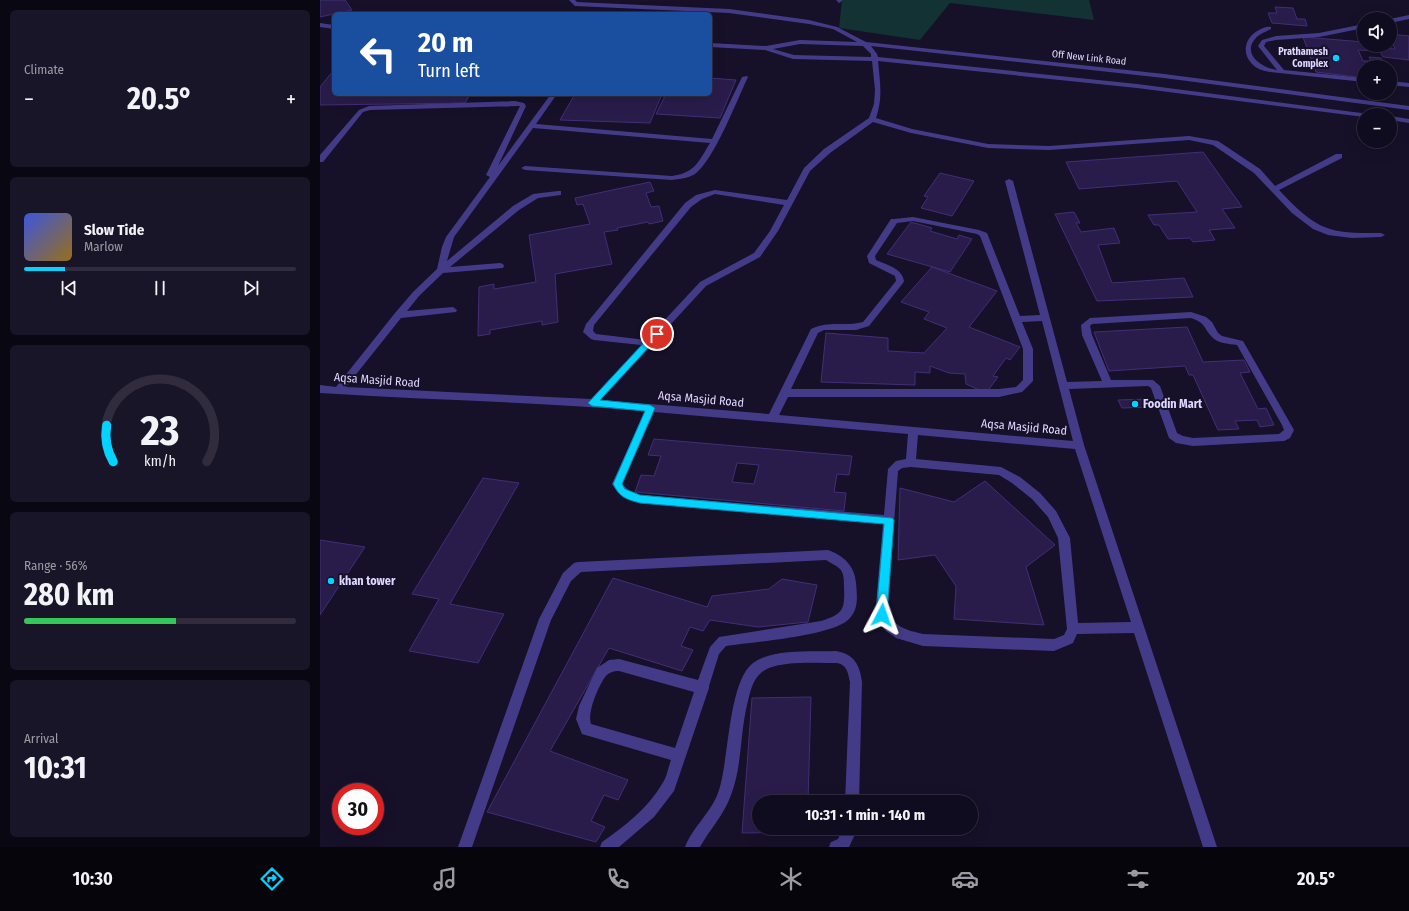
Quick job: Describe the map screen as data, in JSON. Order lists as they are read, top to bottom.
{
  "streets": {
    "street": ["Off New Link Road", "Aqsa Masjid Road"]
  },
  "places": ["Prathamesh Complex", "Foodin Mart", "khan tower"],
  "page": {
    "tile": [
      "Climate",
      ["Range · 56%", "280 km"],
      ["Arrival", "10:31"]
    ],
    "map_buttons": ["+", "−"],
    "turn": ["20 m", "Turn left"],
    "heat": ["−", "20.5°", "+"],
    "song": ["Slow Tide", "Marlow"],
    "limit": "30",
    "trip": "10:31 · 1 min · 140 m",
    "tabs": ["10:30", "20.5°"],
    "gauge": ["23", "km/h"]
  }
}
